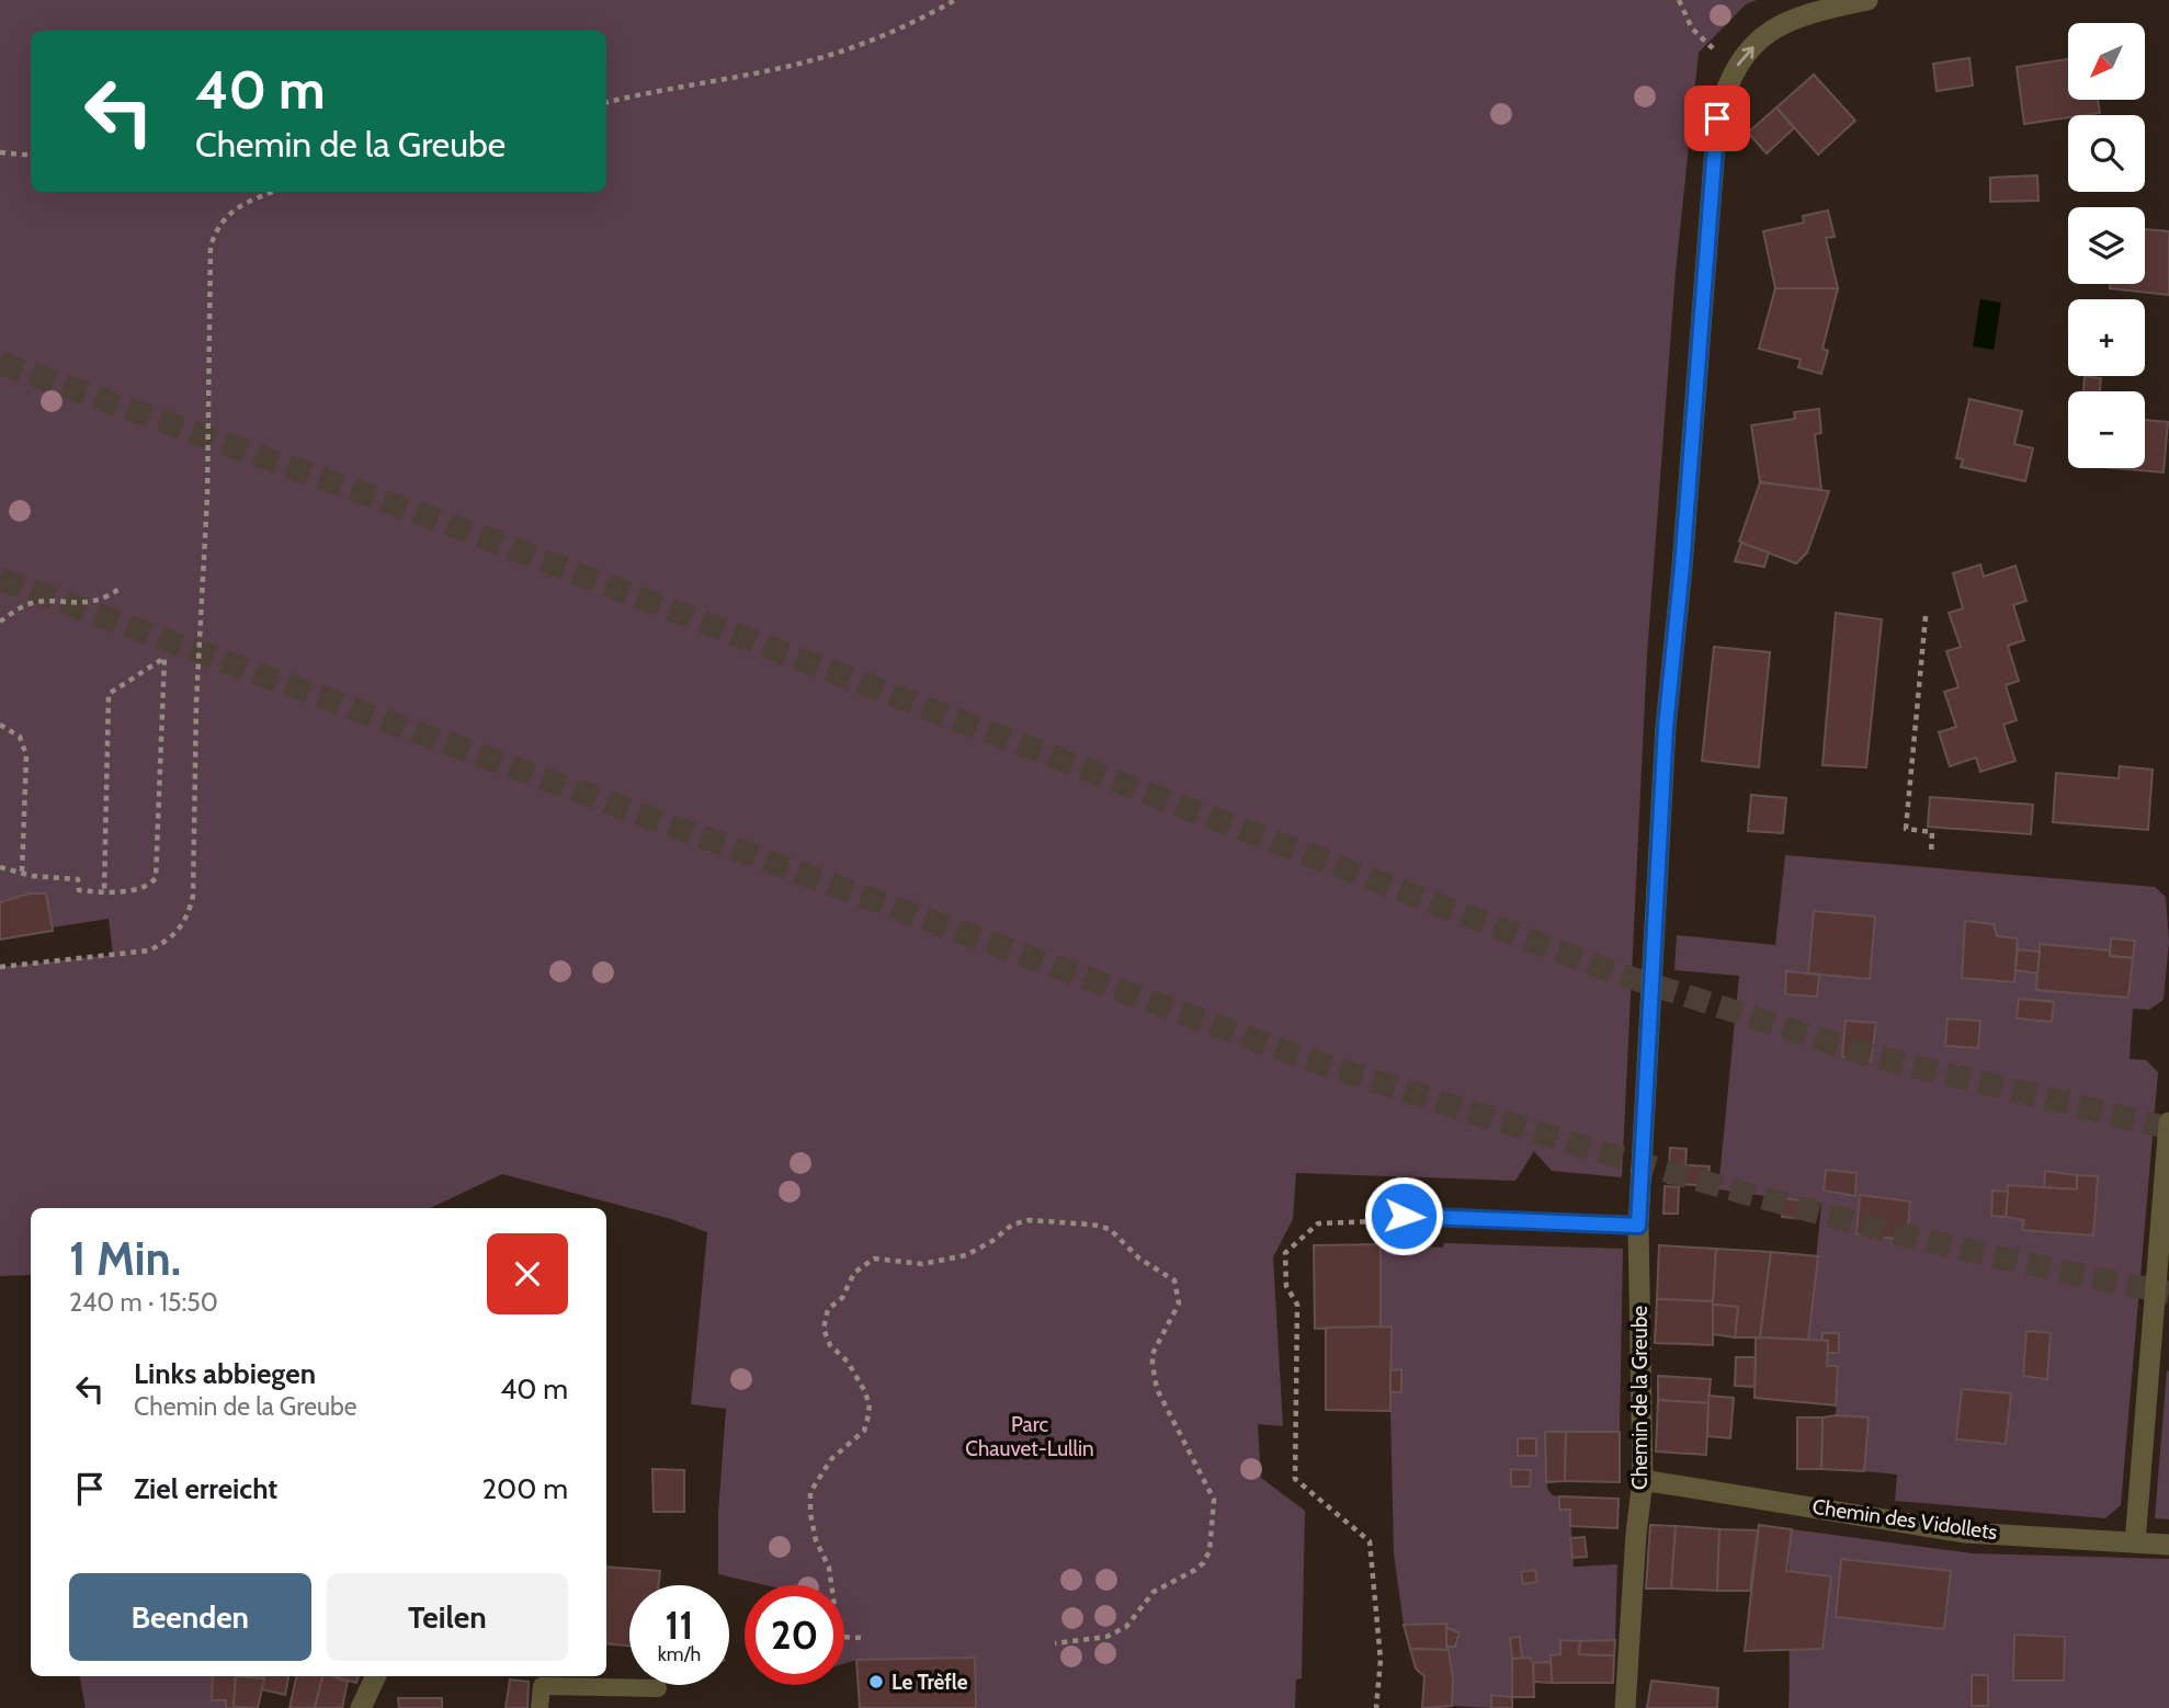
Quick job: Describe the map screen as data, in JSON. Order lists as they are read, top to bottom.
{
  "streets": {
    "street": ["Chemin de la Greube", "Chemin des Vidollets"]
  },
  "crossings": [
    ["Chemin de la Greube", "Chemin des Vidollets"]
  ],
  "parks": ["Parc Chauvet-Lullin"],
  "places": ["Le Trèfle"],
  "north": "bottom left",
  "page": {
    "map_buttons": ["+", "−"],
    "turn": ["40 m", "Chemin de la Greube"],
    "heading": ["1 Min.", "240 m · 15:50"],
    "list": [
      {
        "name": "Links abbiegen",
        "note": "Chemin de la Greube",
        "value": "40 m"
      },
      {
        "name": "Ziel erreicht",
        "value": "200 m"
      }
    ],
    "buttons": ["Beenden", "Teilen"],
    "speed": "11 km/h",
    "limit": "20"
  }
}
